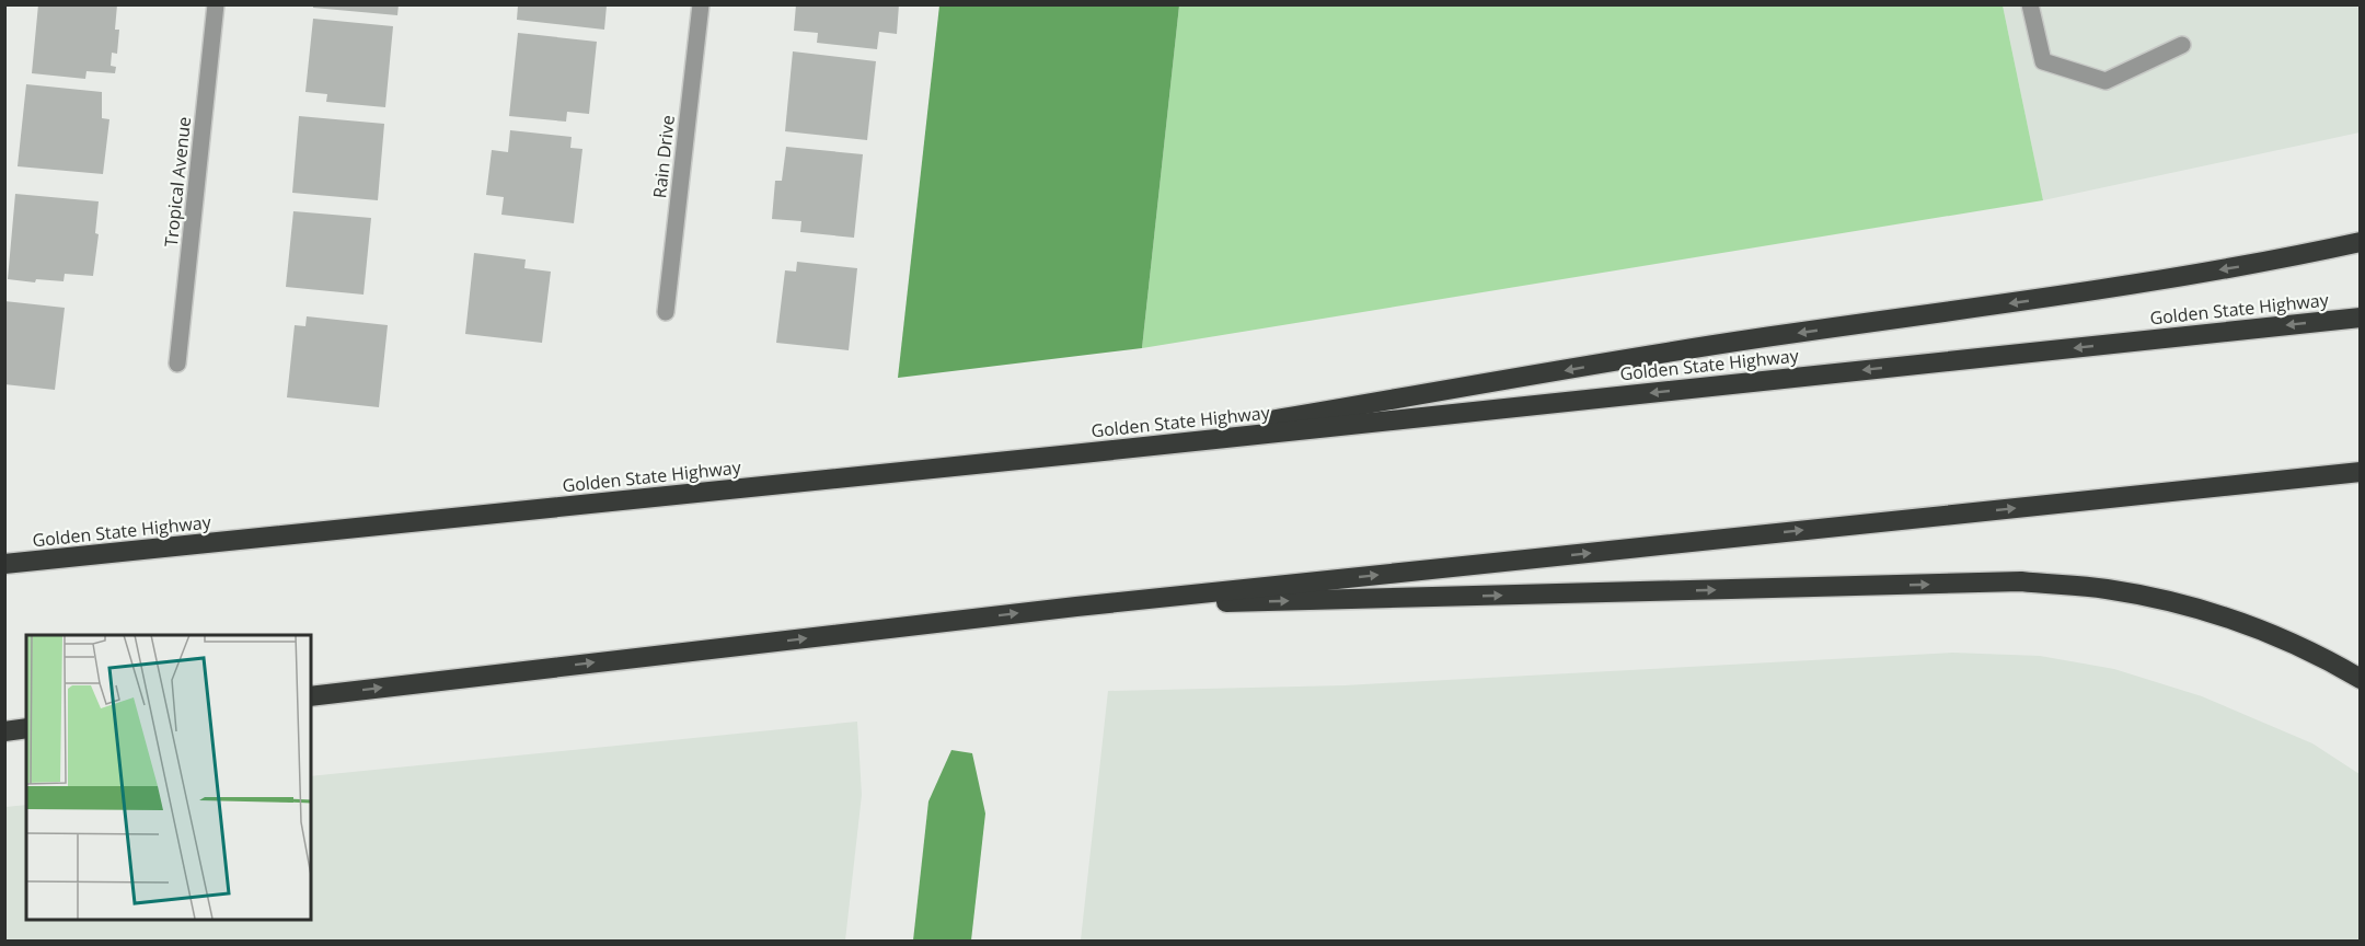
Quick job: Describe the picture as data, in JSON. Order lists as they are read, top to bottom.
{
  "streets": {
    "highway": ["Golden State Highway"],
    "street": ["Rain Drive", "Tropical Avenue"]
  }
}
